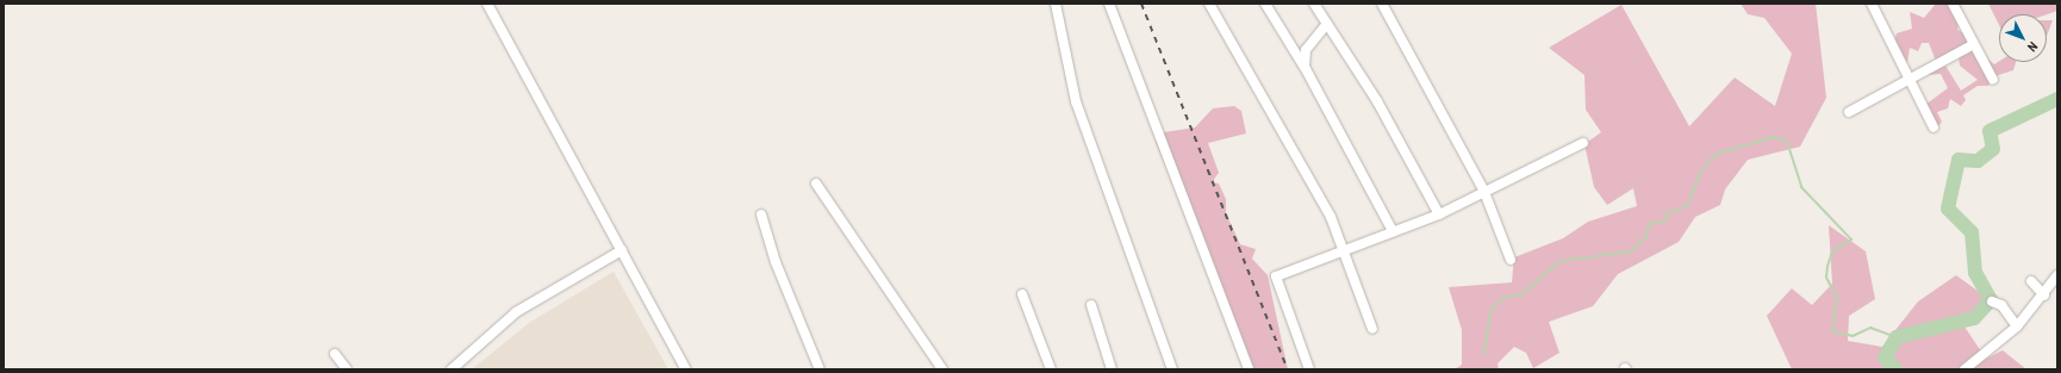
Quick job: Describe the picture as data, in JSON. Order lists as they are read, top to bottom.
{
  "north": "bottom right"
}
